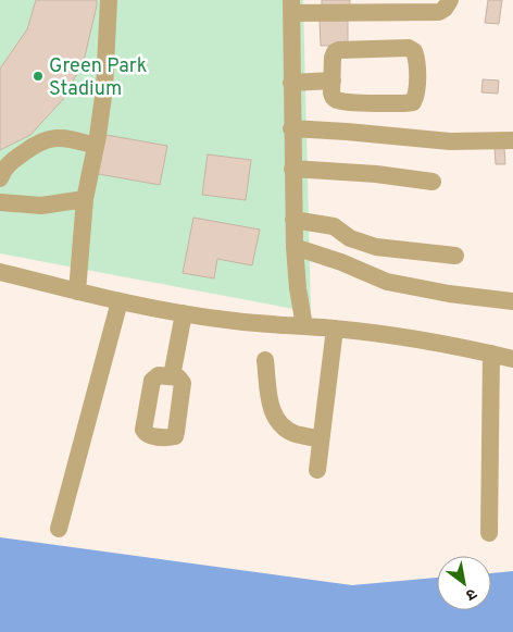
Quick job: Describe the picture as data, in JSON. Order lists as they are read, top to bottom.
{
  "places": ["Green Park Stadium"],
  "north": "bottom right"
}
